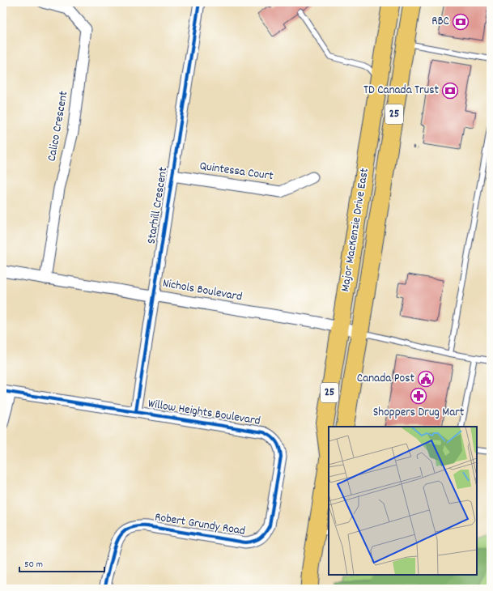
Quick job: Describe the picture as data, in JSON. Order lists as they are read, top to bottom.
{
  "streets": {
    "main road": ["25", "Major MacKenzie Drive East"],
    "street": [
      "Calico Crescent",
      "Quintessa Court",
      "Starhill Crescent",
      "Nichols Boulevard",
      "Willow Heights Boulevard",
      "Robert Grundy Road"
    ]
  },
  "crossings": [
    ["Calico Crescent", "Nichols Boulevard"],
    ["Quintessa Court", "Starhill Crescent"],
    ["Starhill Crescent", "Nichols Boulevard"],
    ["Starhill Crescent", "Willow Heights Boulevard"],
    ["Major MacKenzie Drive East", "Nichols Boulevard"],
    ["Willow Heights Boulevard", "Robert Grundy Road"]
  ],
  "places": {
    "bank": ["RBC", "TD Canada Trust"],
    "public building": ["Canada Post"],
    "pharmacy": ["Shoppers Drug Mart"]
  },
  "scale_bar": "50 m"
}
